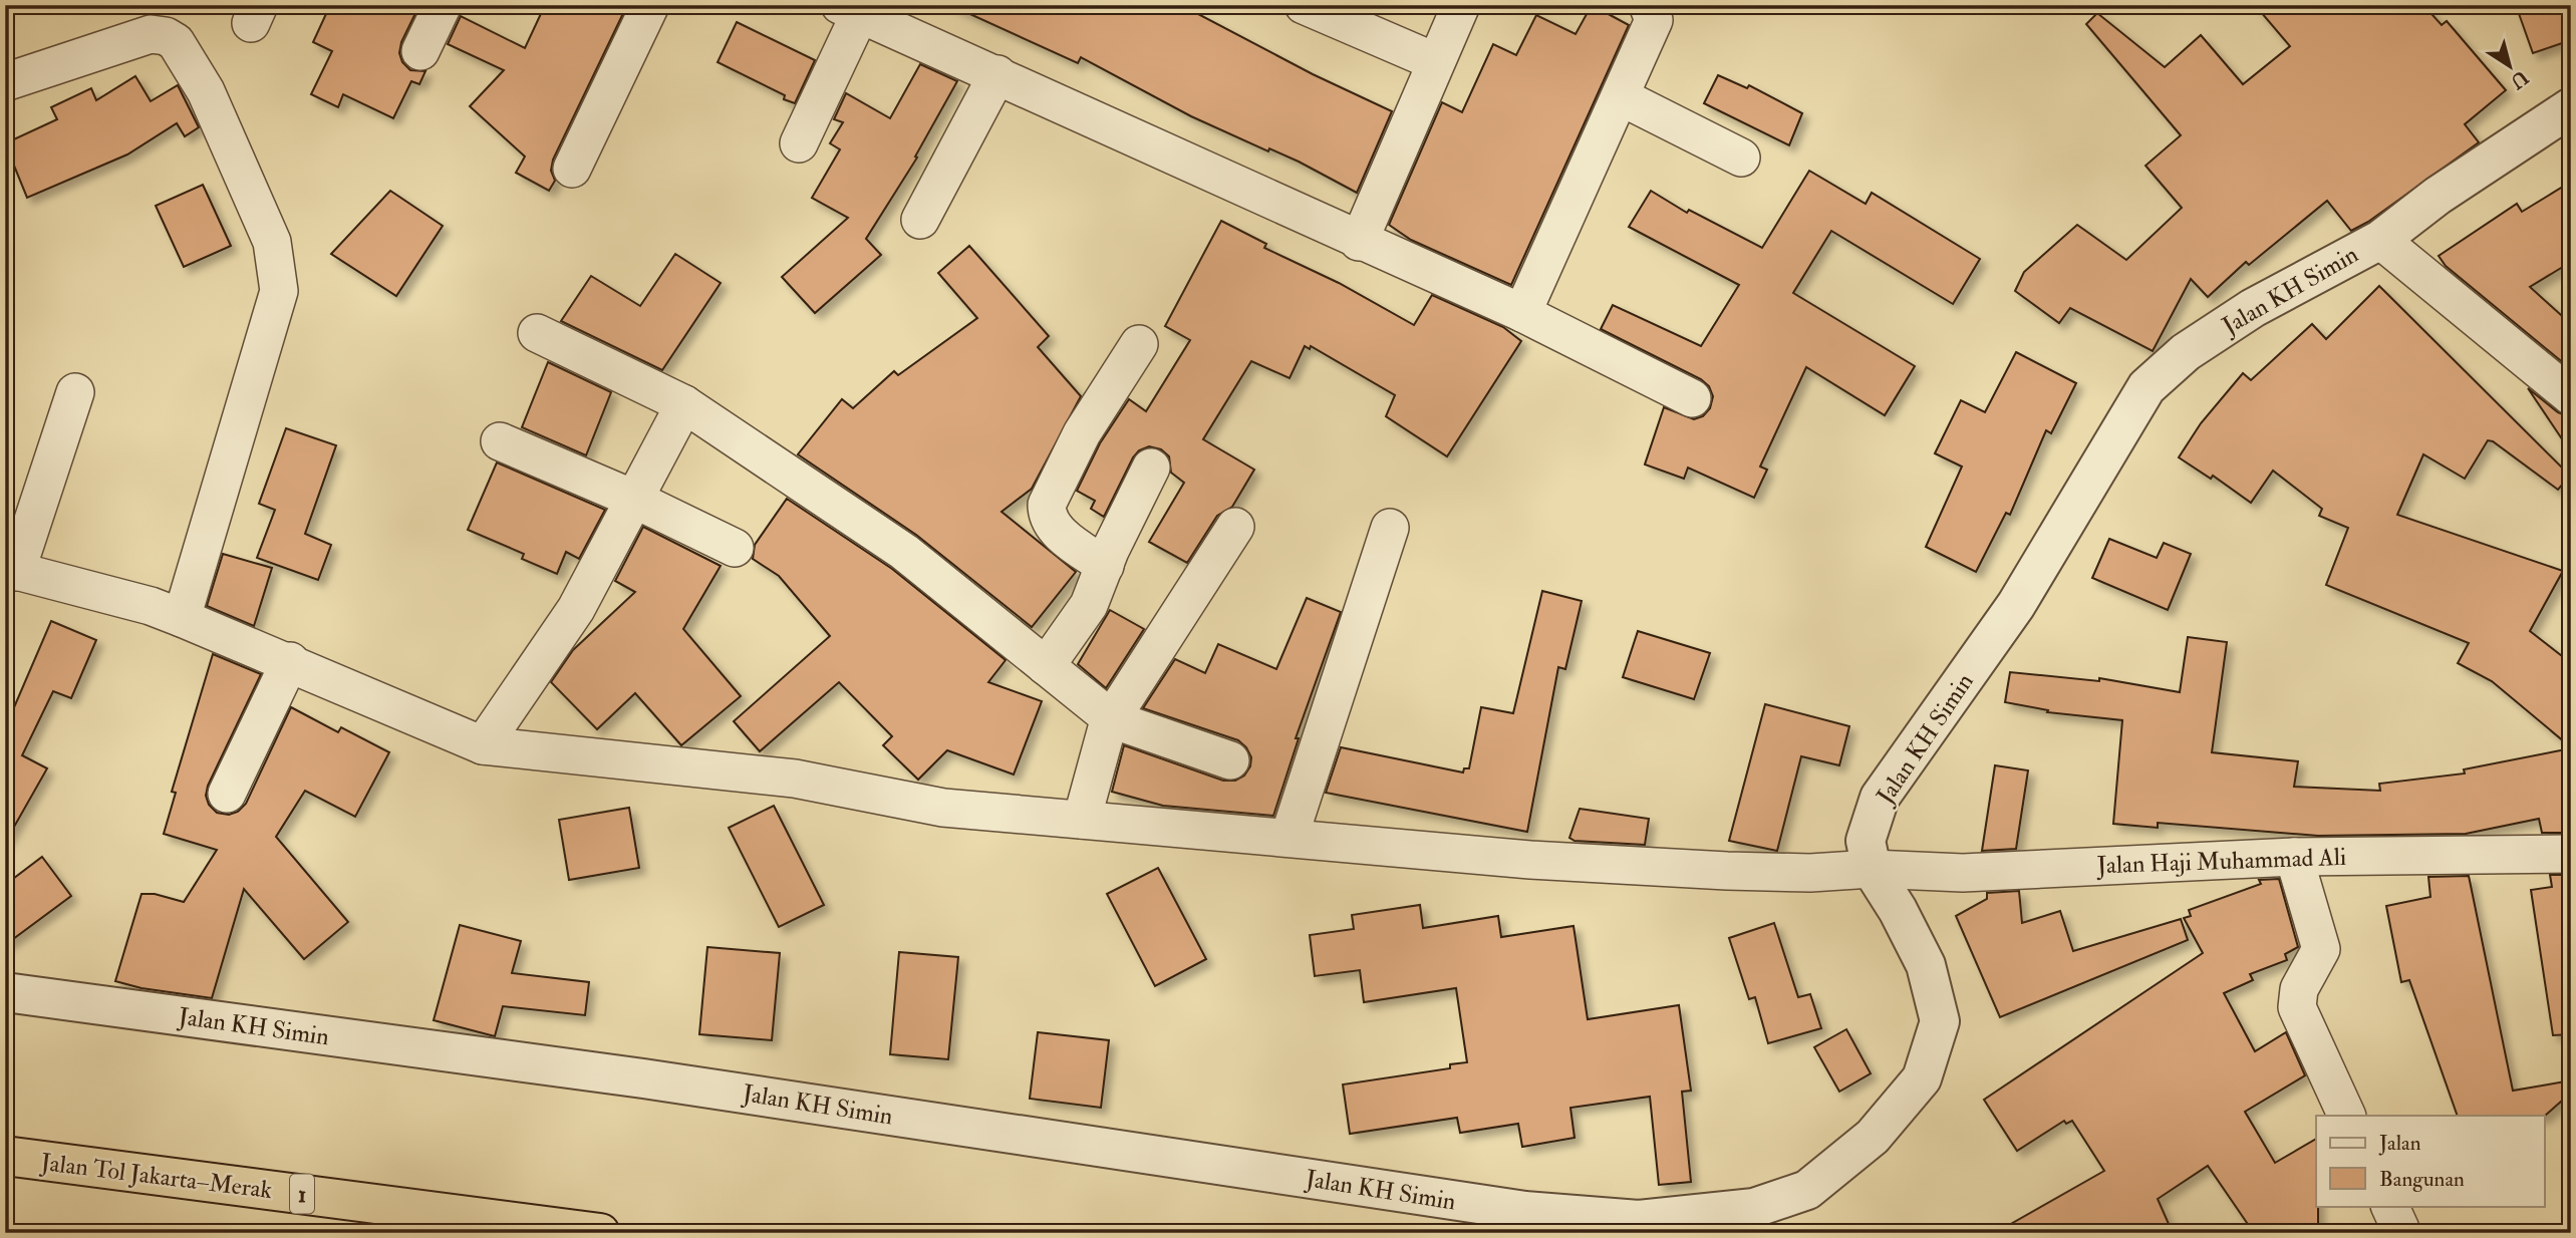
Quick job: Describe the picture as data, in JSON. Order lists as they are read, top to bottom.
{
  "streets": {
    "highway": ["Jalan Tol Jakarta–Merak", "1"],
    "street": ["Jalan KH Simin", "Jalan Haji Muhammad Ali"]
  },
  "crossings": [
    ["Jalan KH Simin", "Jalan Haji Muhammad Ali"]
  ],
  "legend": ["Jalan", "Bangunan"],
  "north": "bottom right"
}
